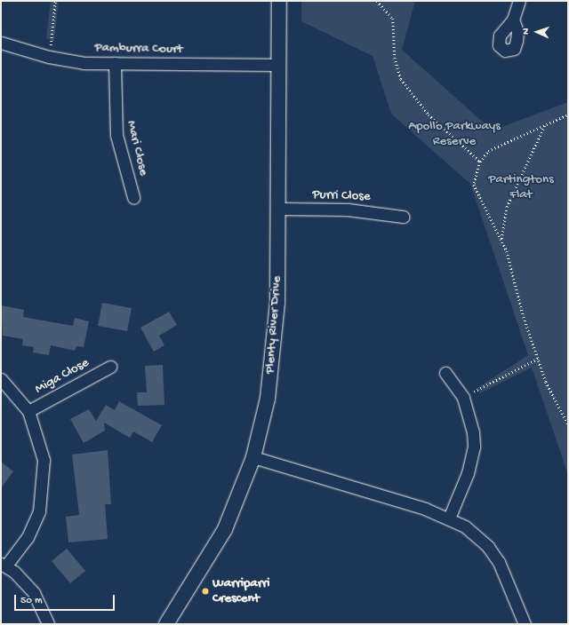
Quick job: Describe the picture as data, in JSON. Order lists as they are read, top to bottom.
{
  "streets": {
    "street": [
      "Pamburra Court",
      "Mari Close",
      "Purri Close",
      "Plenty River Drive",
      "Miga Close"
    ]
  },
  "crossings": [
    ["Pamburra Court", "Mari Close"],
    ["Pamburra Court", "Plenty River Drive"],
    ["Purri Close", "Plenty River Drive"]
  ],
  "parks": ["Apollo Parkways Reserve", "Partingtons Flat"],
  "places": ["Warriparri Crescent"],
  "scale_bar": "50 m",
  "north": "left"
}
